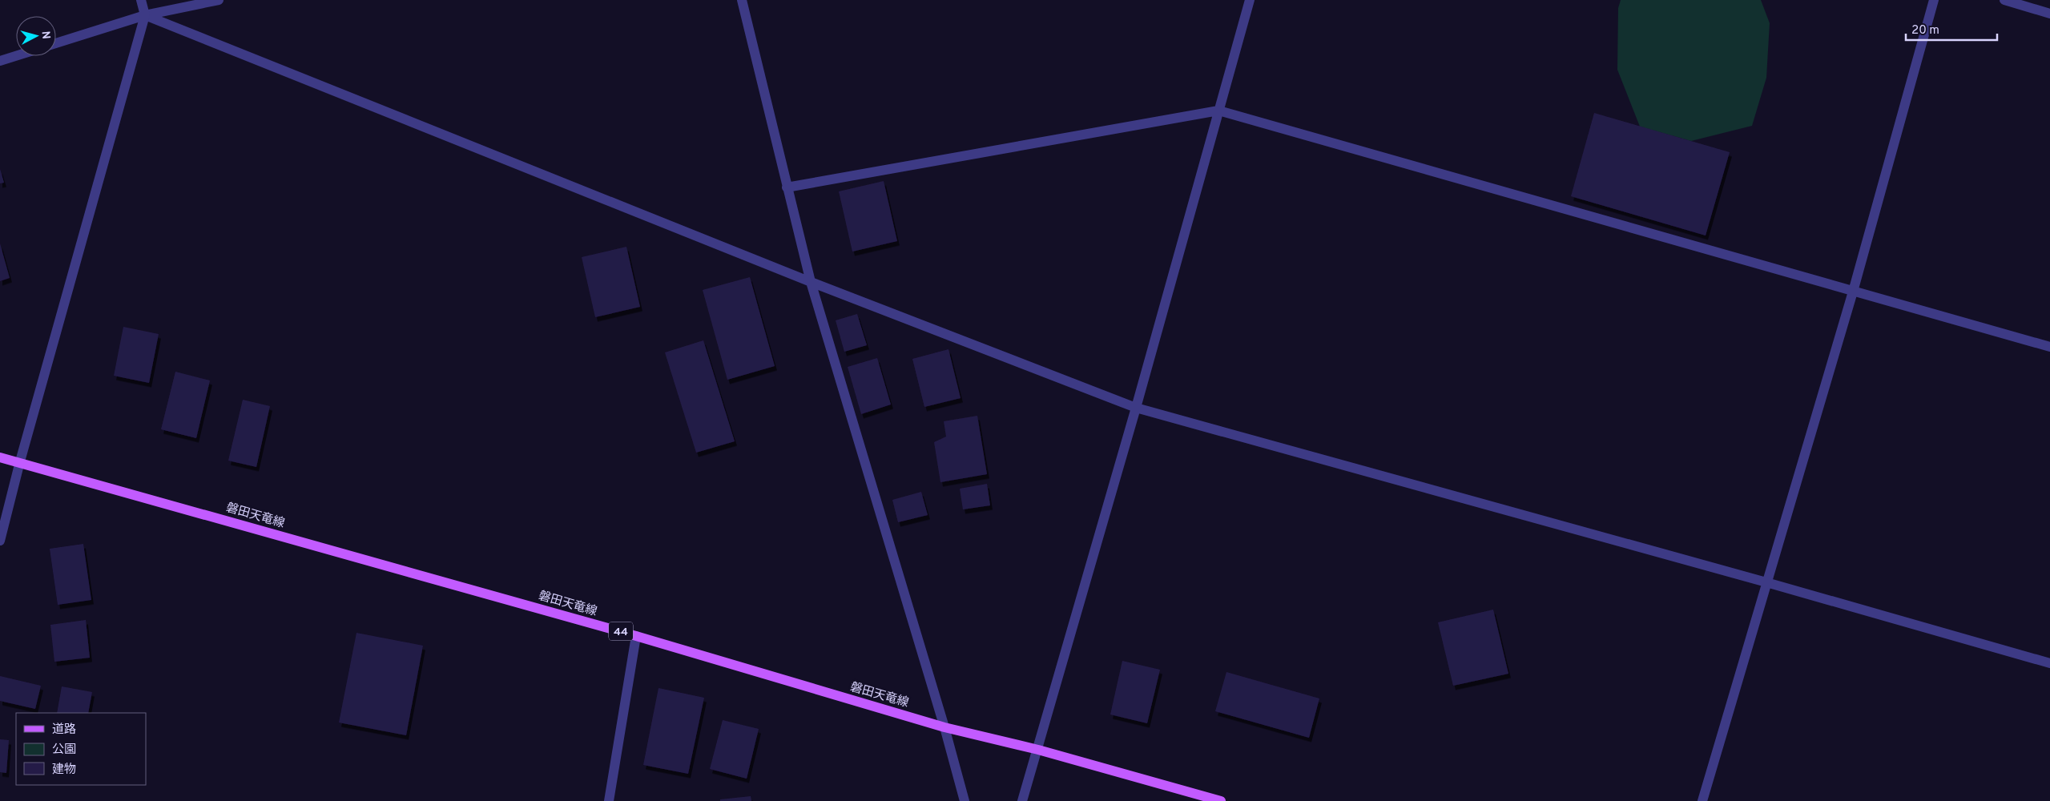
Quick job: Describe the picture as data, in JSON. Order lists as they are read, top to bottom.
{
  "streets": {
    "main road": ["磐田天竜線", "44"]
  },
  "legend": ["道路", "公園", "建物"],
  "scale_bar": "20 m",
  "north": "right"
}
